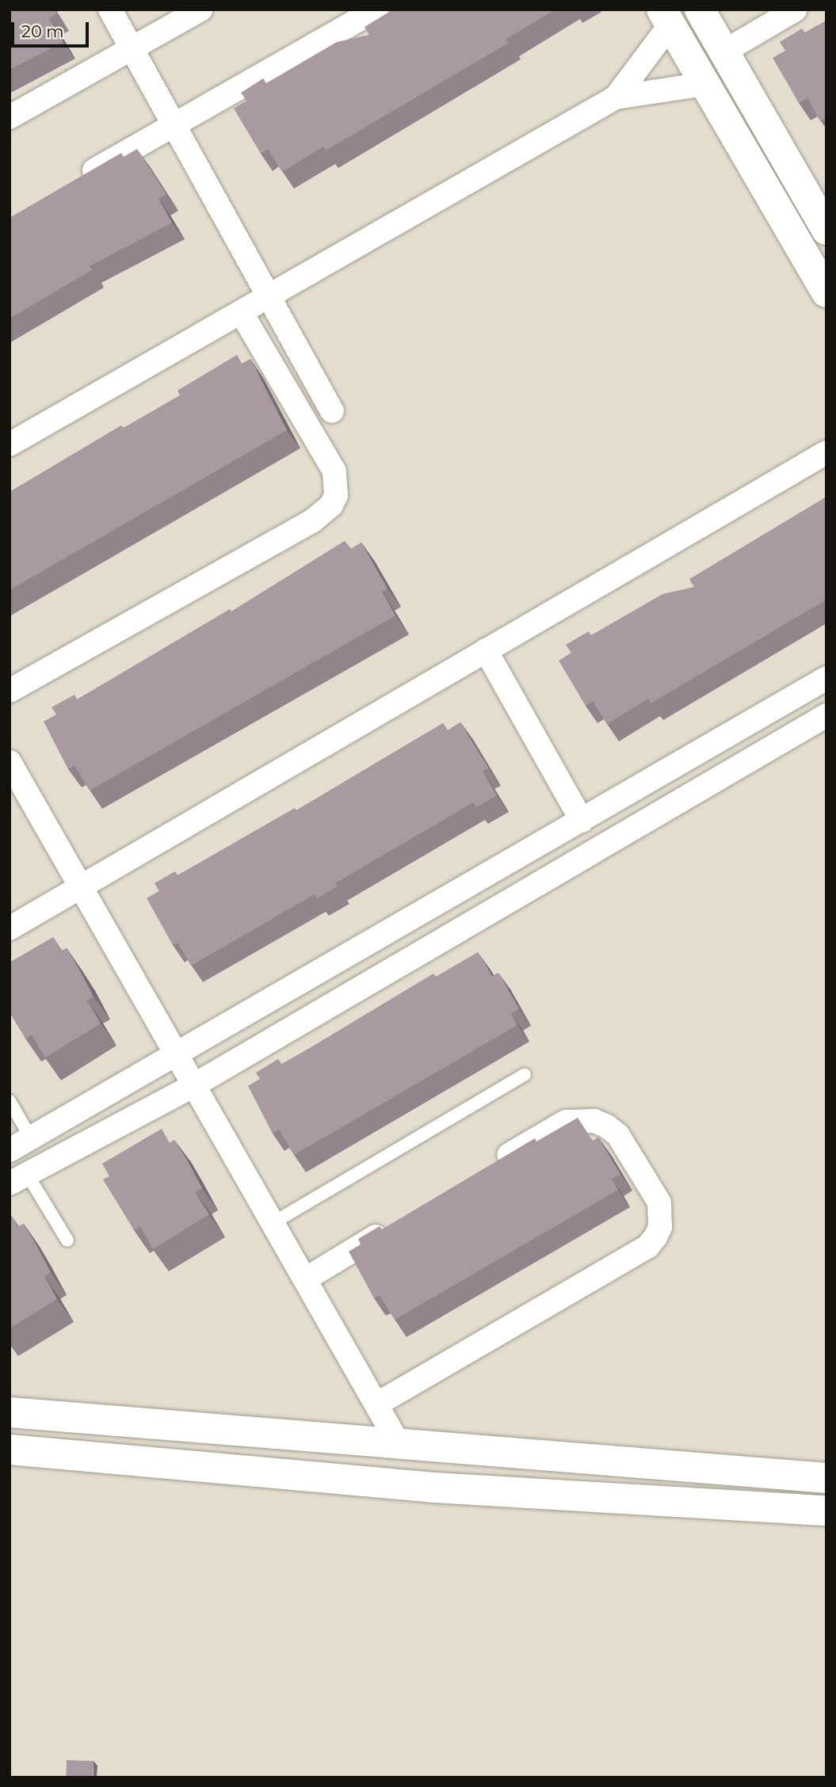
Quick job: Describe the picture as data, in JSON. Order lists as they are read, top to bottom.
{
  "scale_bar": "20 m"
}
